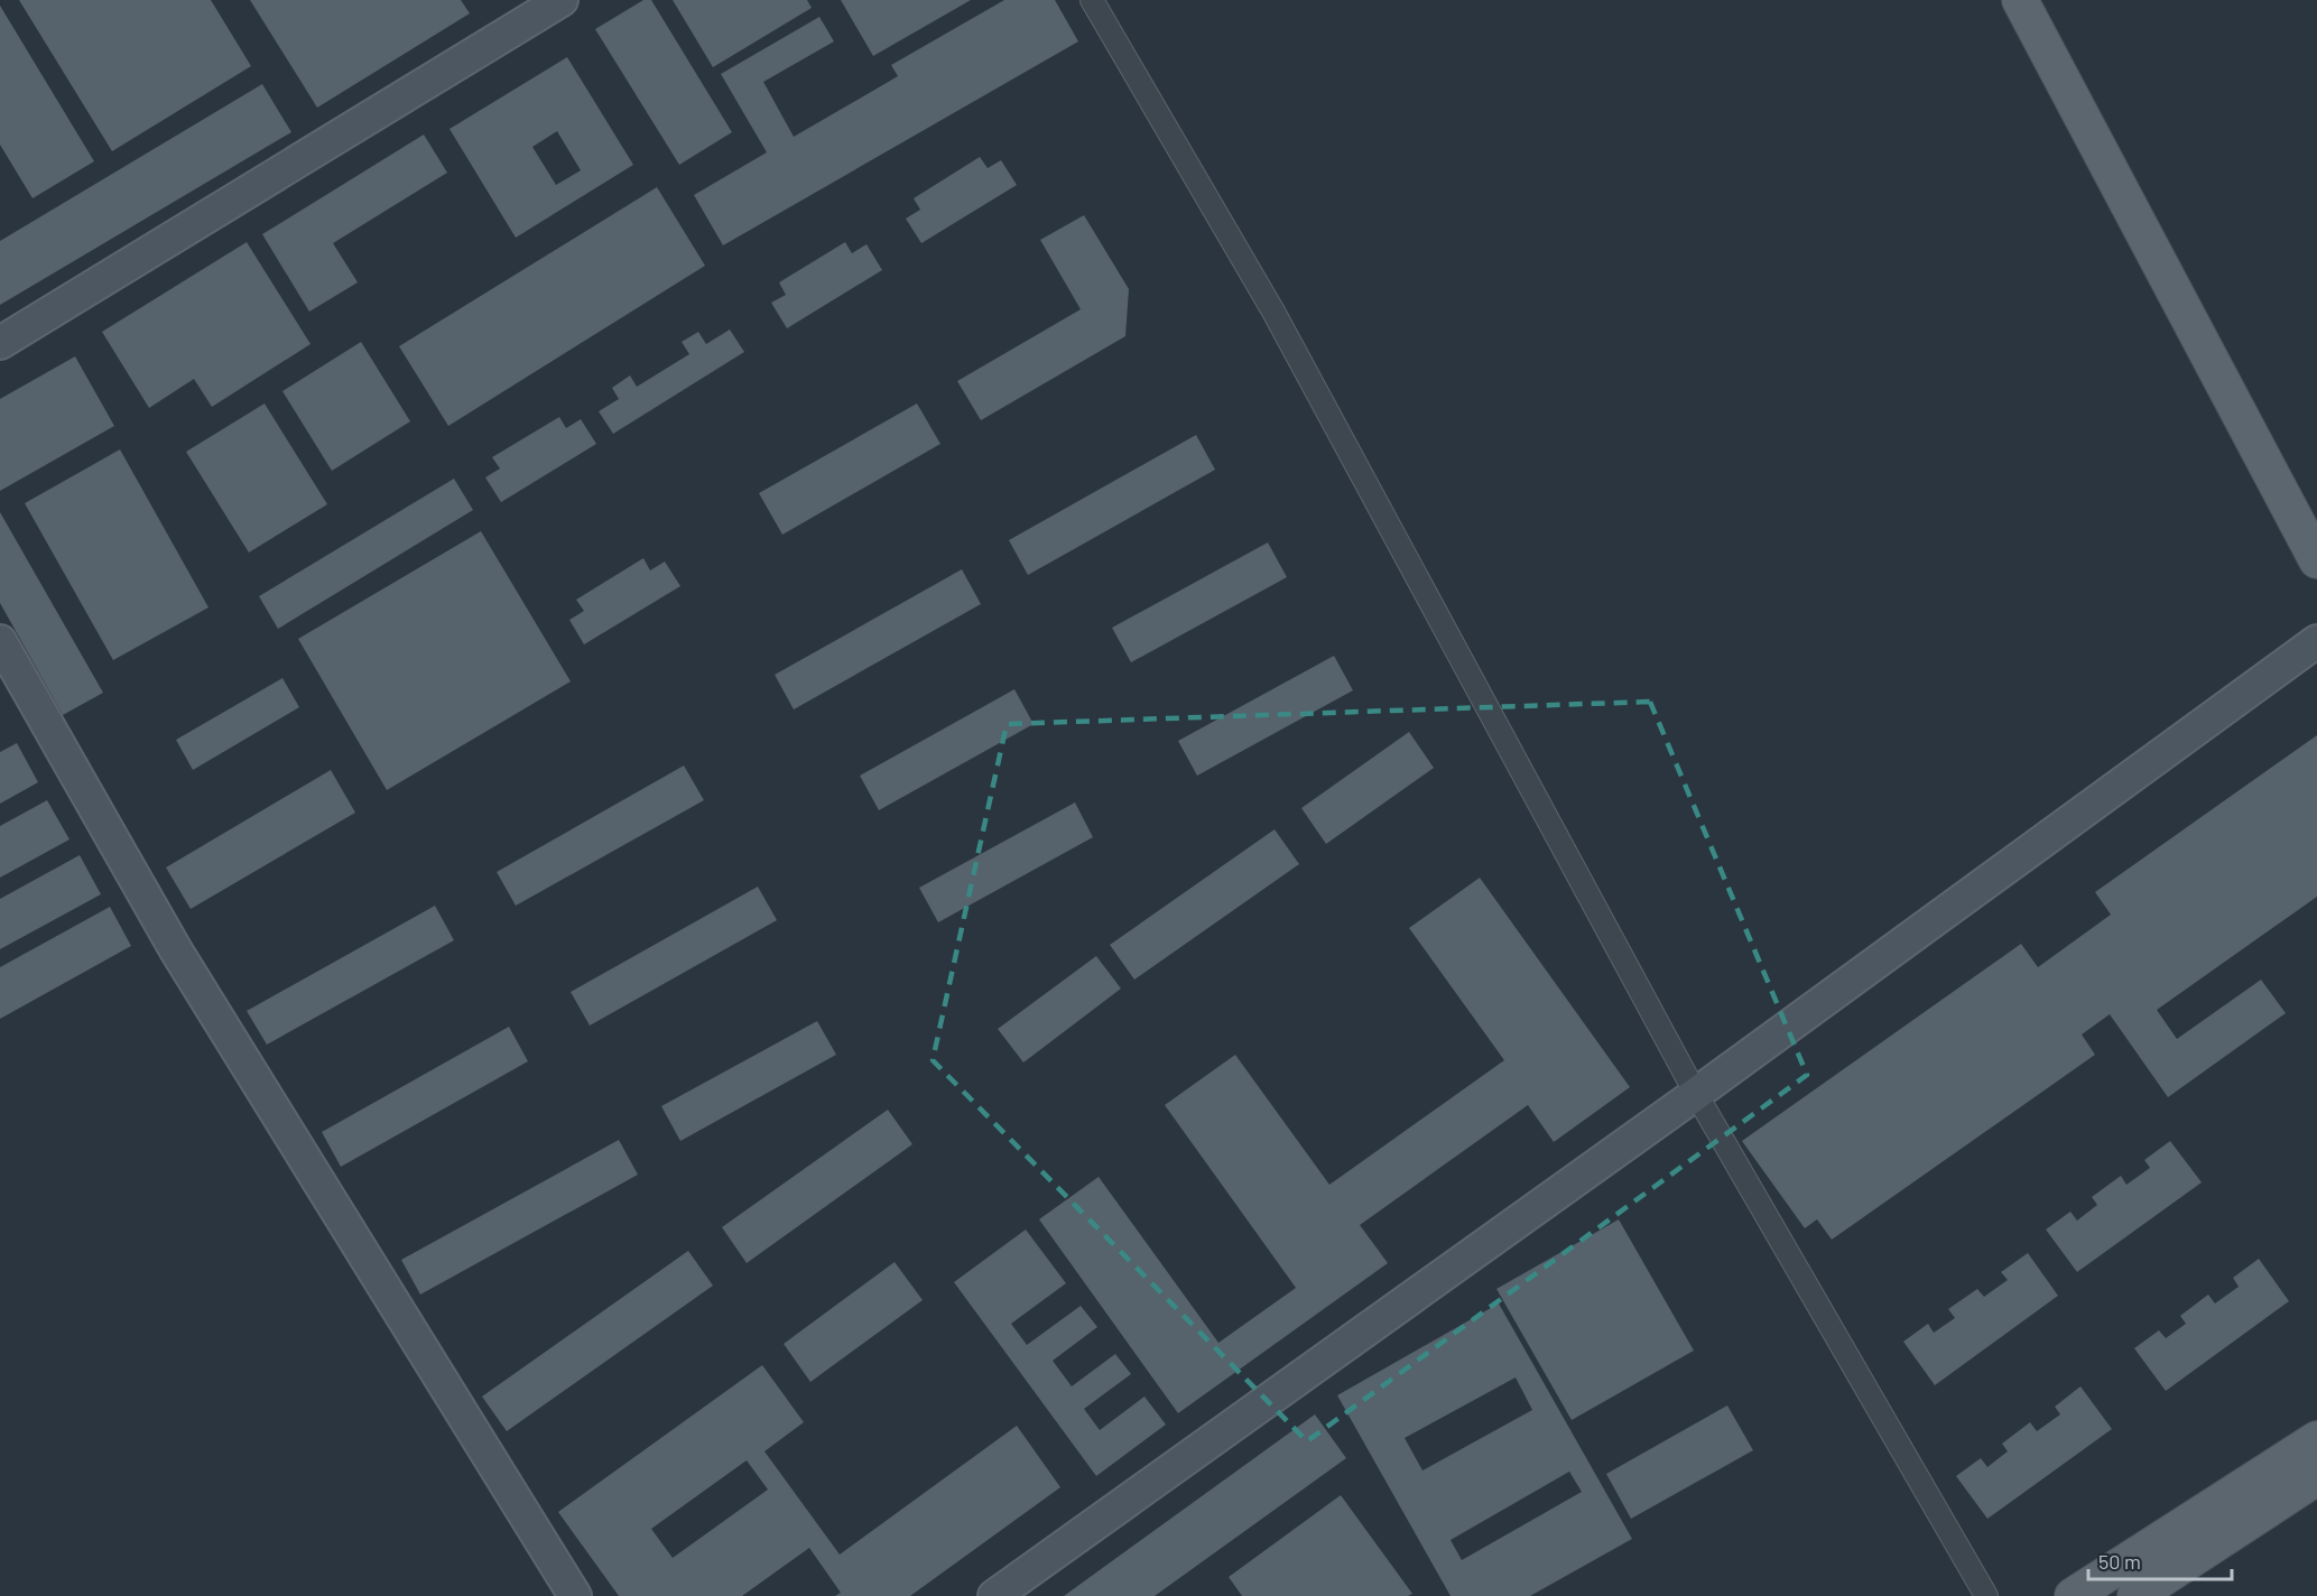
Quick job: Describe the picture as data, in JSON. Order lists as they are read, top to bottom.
{
  "scale_bar": "50 m"
}
